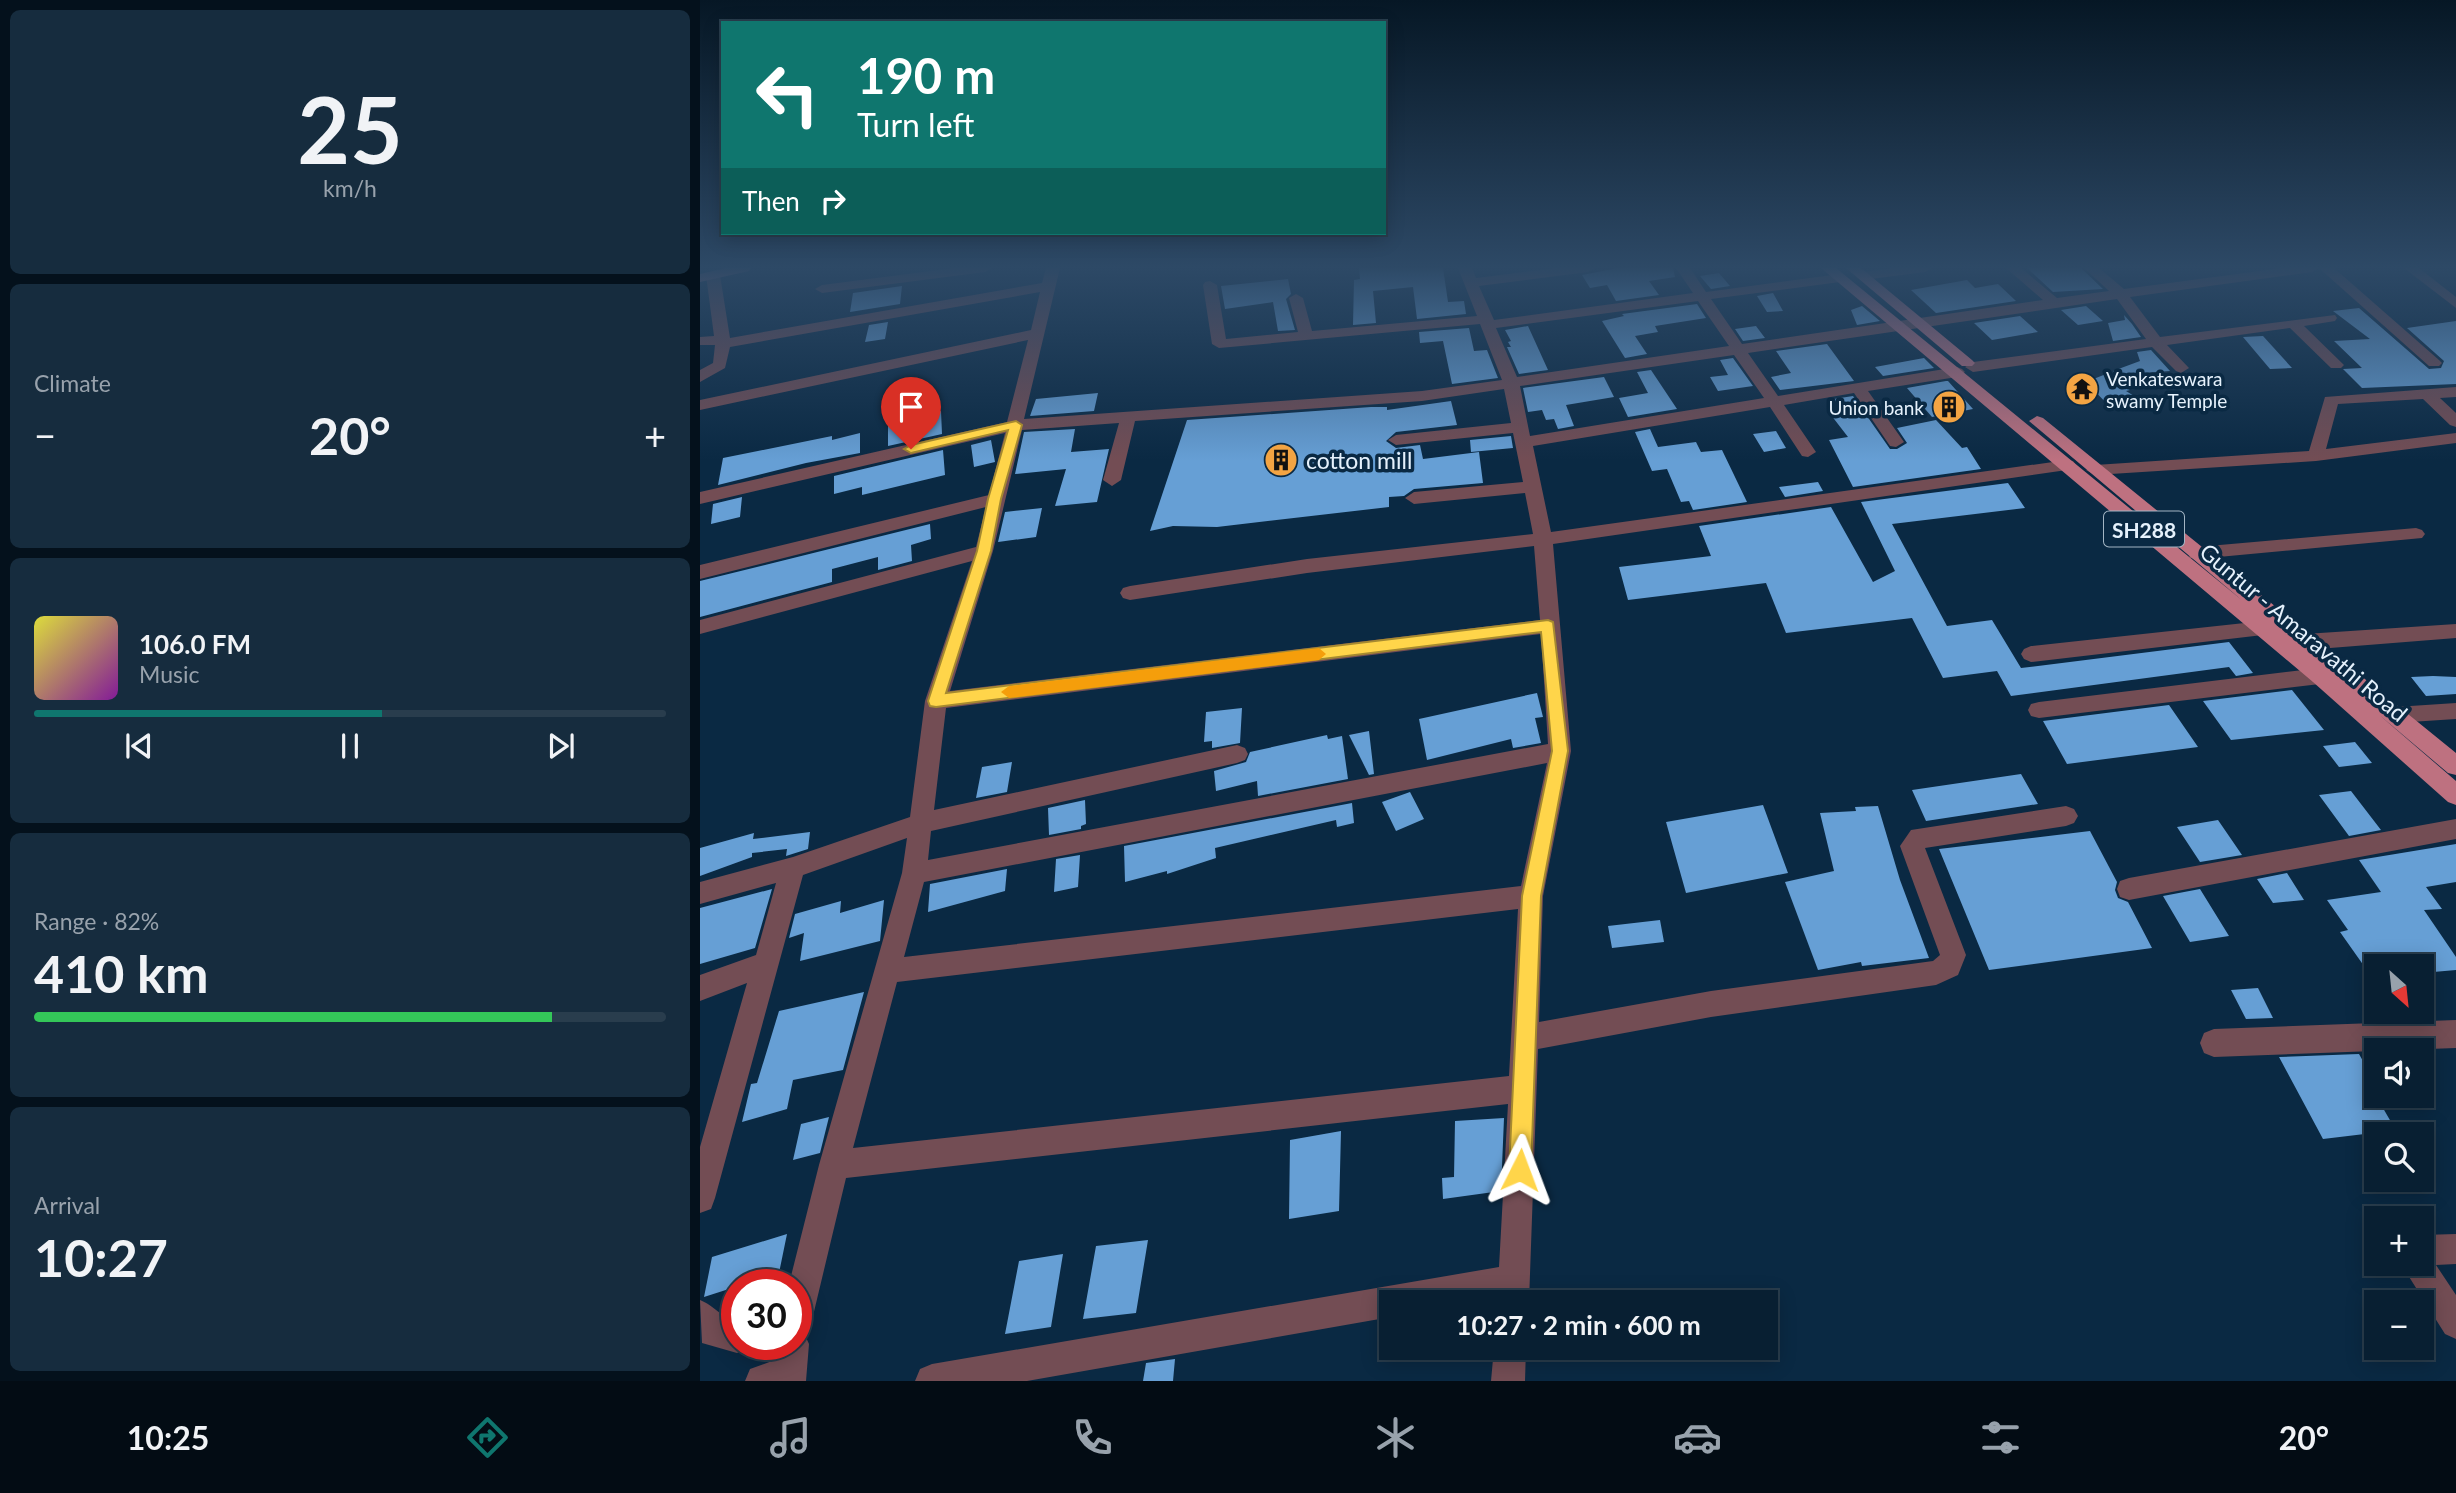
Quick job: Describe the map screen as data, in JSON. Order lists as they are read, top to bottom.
{
  "streets": {
    "main road": ["SH288", "Guntur - Amaravathi Road"]
  },
  "places": {
    "temple": ["Venkateswara swamy Temple"],
    "building": ["Union bank", "cotton mill"]
  },
  "north": "bottom right",
  "page": {
    "tile": [
      ["25", "km/h"],
      "Climate",
      ["Range · 82%", "410 km"],
      ["Arrival", "10:27"]
    ],
    "turn": ["190 m", "Turn left"],
    "then": "Then",
    "heat": ["−", "20°", "+"],
    "song": ["106.0 FM", "Music"],
    "map_buttons": ["+", "−"],
    "limit": "30",
    "trip": "10:27 · 2 min · 600 m",
    "tabs": ["10:25", "20°"]
  }
}
